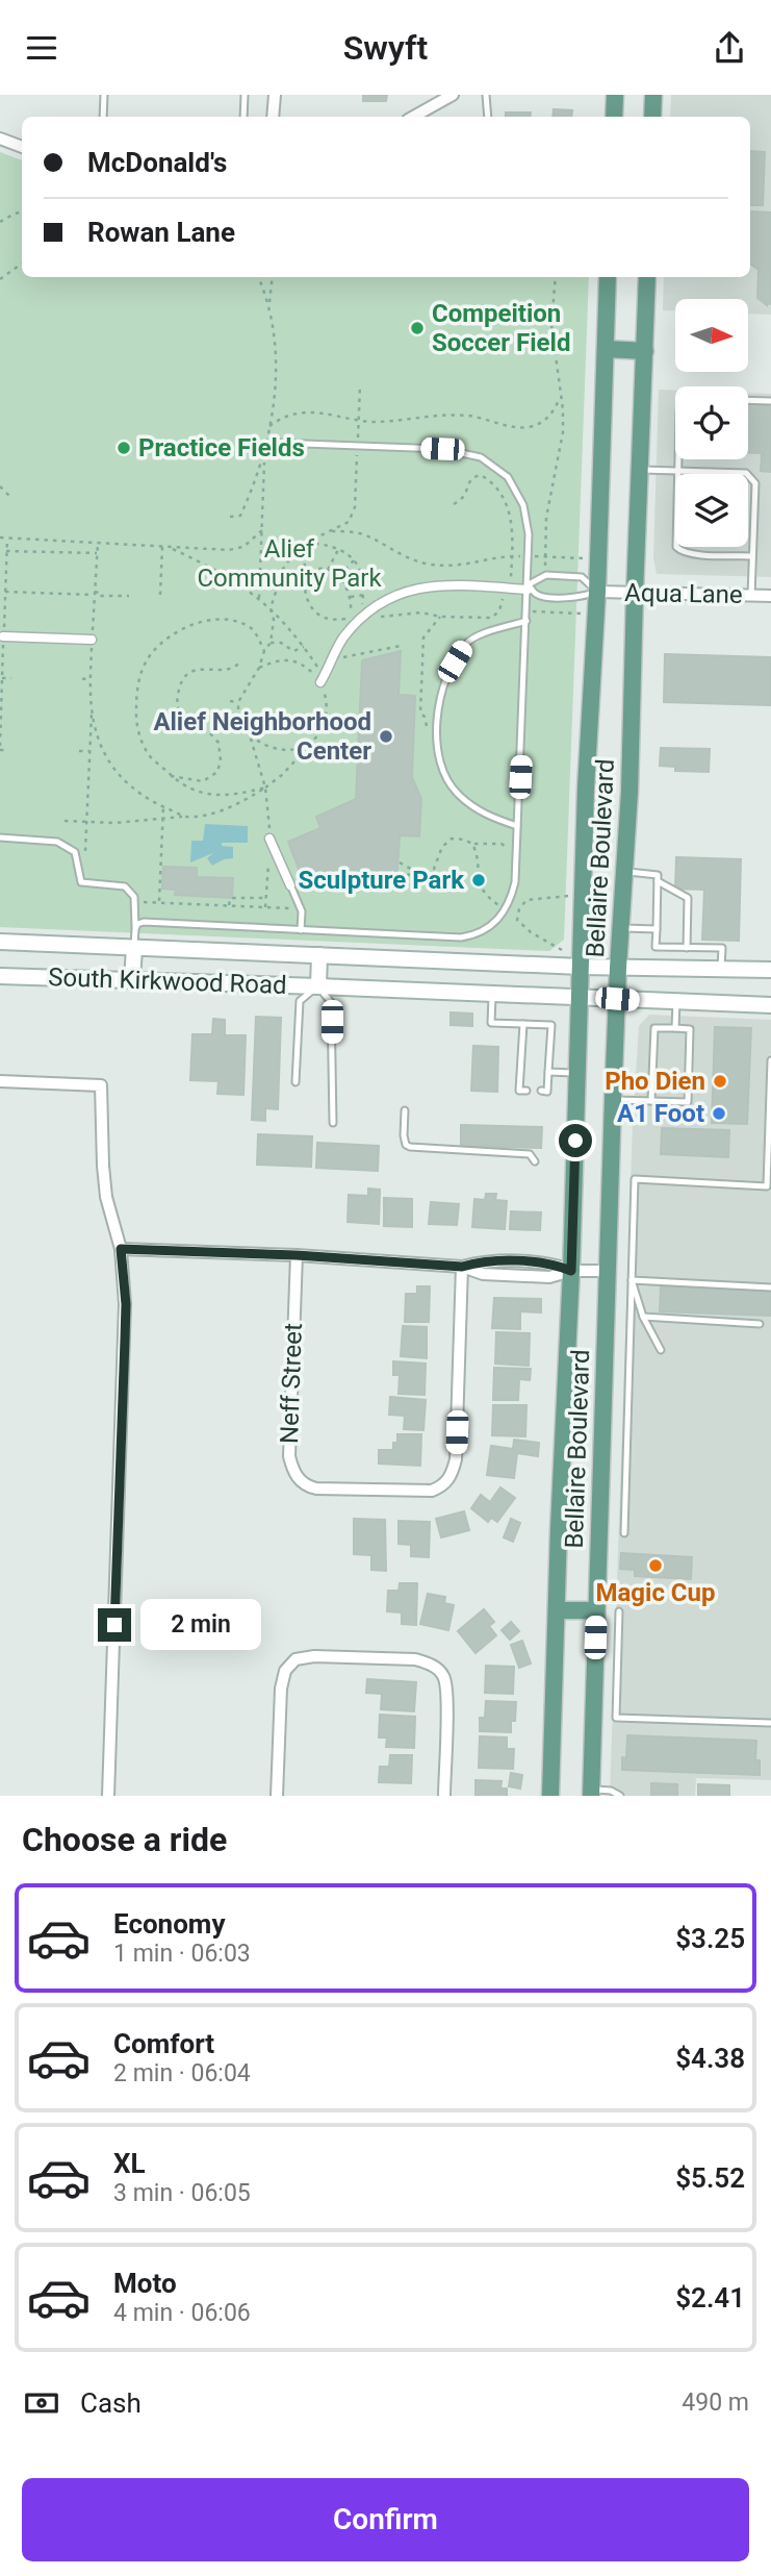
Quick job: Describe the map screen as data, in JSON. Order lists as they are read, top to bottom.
{
  "streets": {
    "main road": ["Bellaire Boulevard", "South Kirkwood Road"],
    "street": ["Aqua Lane", "Neff Street"]
  },
  "crossings": [
    ["Aqua Lane", "Bellaire Boulevard"],
    ["Bellaire Boulevard", "South Kirkwood Road"]
  ],
  "parks": ["Alief Community Park"],
  "places": [
    "Compeition Soccer Field",
    "Practice Fields",
    "Alief Neighborhood Center",
    "Sculpture Park",
    "Pho Dien",
    "A1 Foot",
    "Magic Cup"
  ],
  "north": "right",
  "page": {
    "header": "Swyft",
    "banner": ["McDonald's", "Rowan Lane"],
    "bubble": "2 min",
    "heading": "Choose a ride",
    "list": [
      {
        "name": "Economy",
        "note": "1 min · 06:03",
        "value": "$3.25"
      },
      {
        "name": "Comfort",
        "note": "2 min · 06:04",
        "value": "$4.38"
      },
      {
        "name": "XL",
        "note": "3 min · 06:05",
        "value": "$5.52"
      },
      {
        "name": "Moto",
        "note": "4 min · 06:06",
        "value": "$2.41"
      }
    ],
    "pay": ["Cash", "490 m"],
    "buttons": "Confirm"
  }
}
